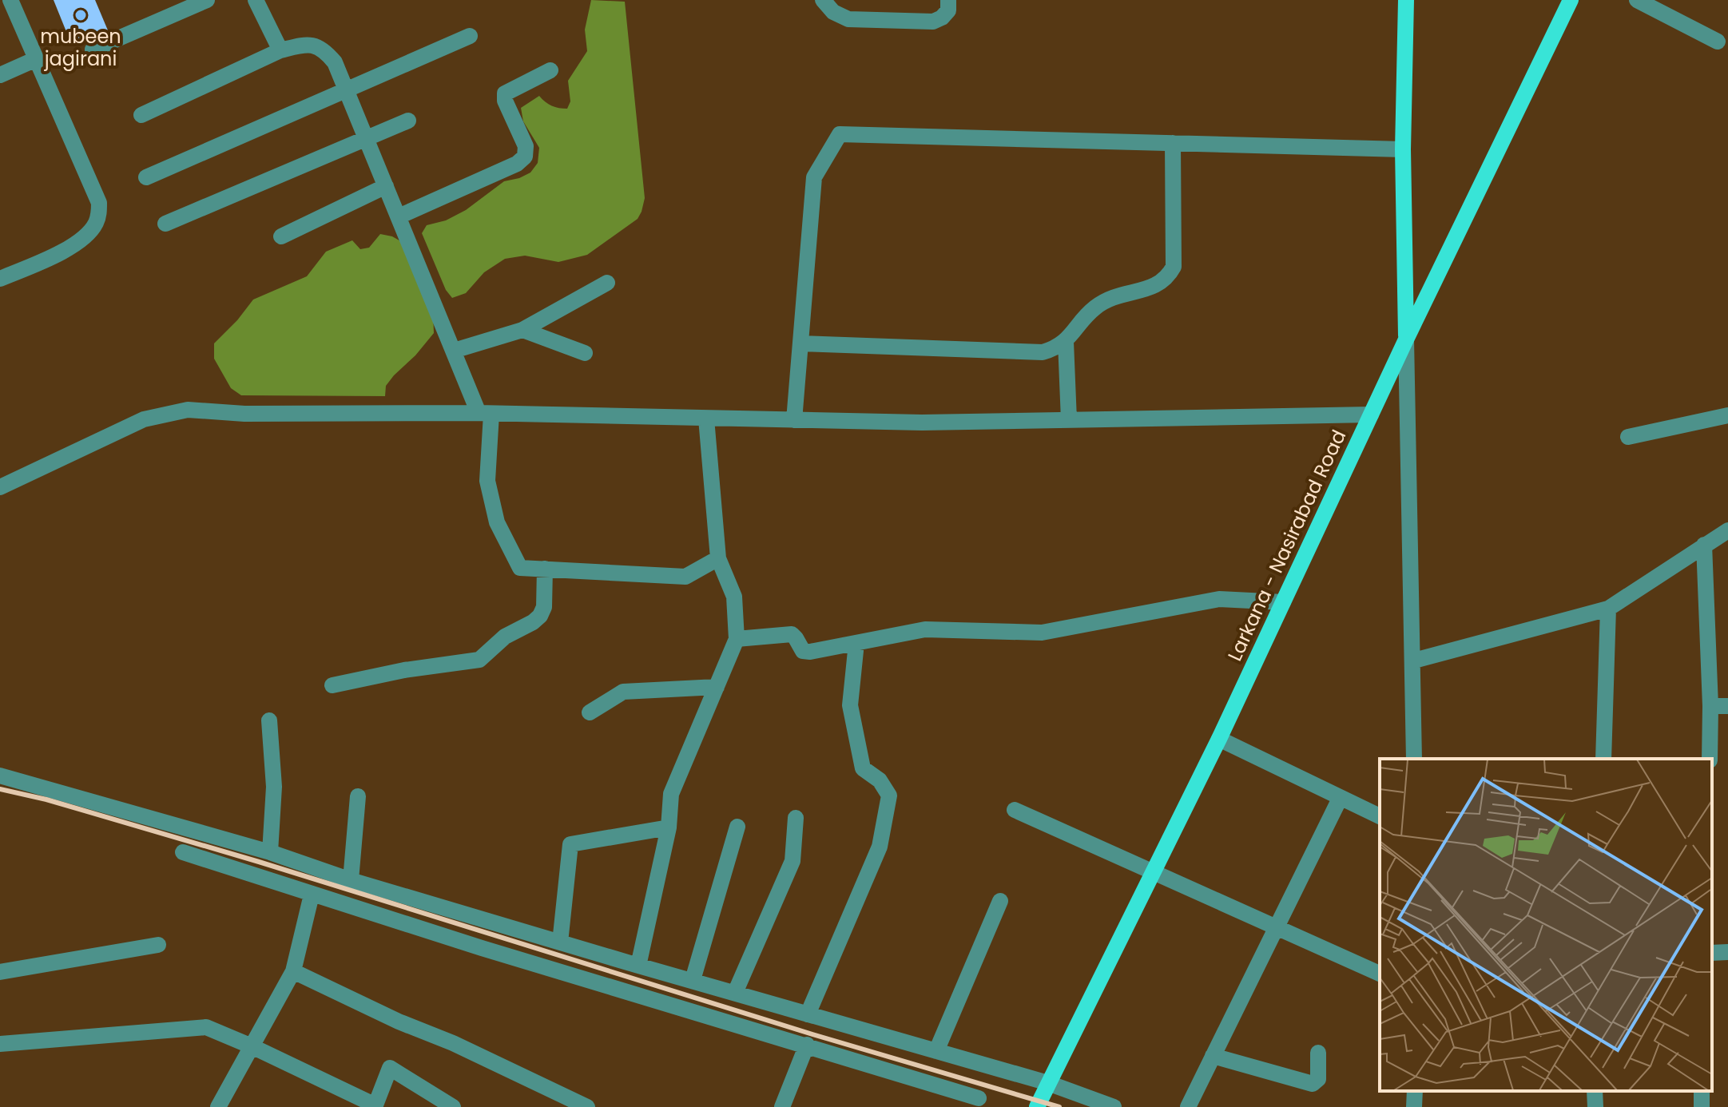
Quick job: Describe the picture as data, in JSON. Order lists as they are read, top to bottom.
{
  "streets": {
    "main road": ["Larkana - Nasirabad Road"]
  },
  "places": ["mubeen jagirani"]
}
